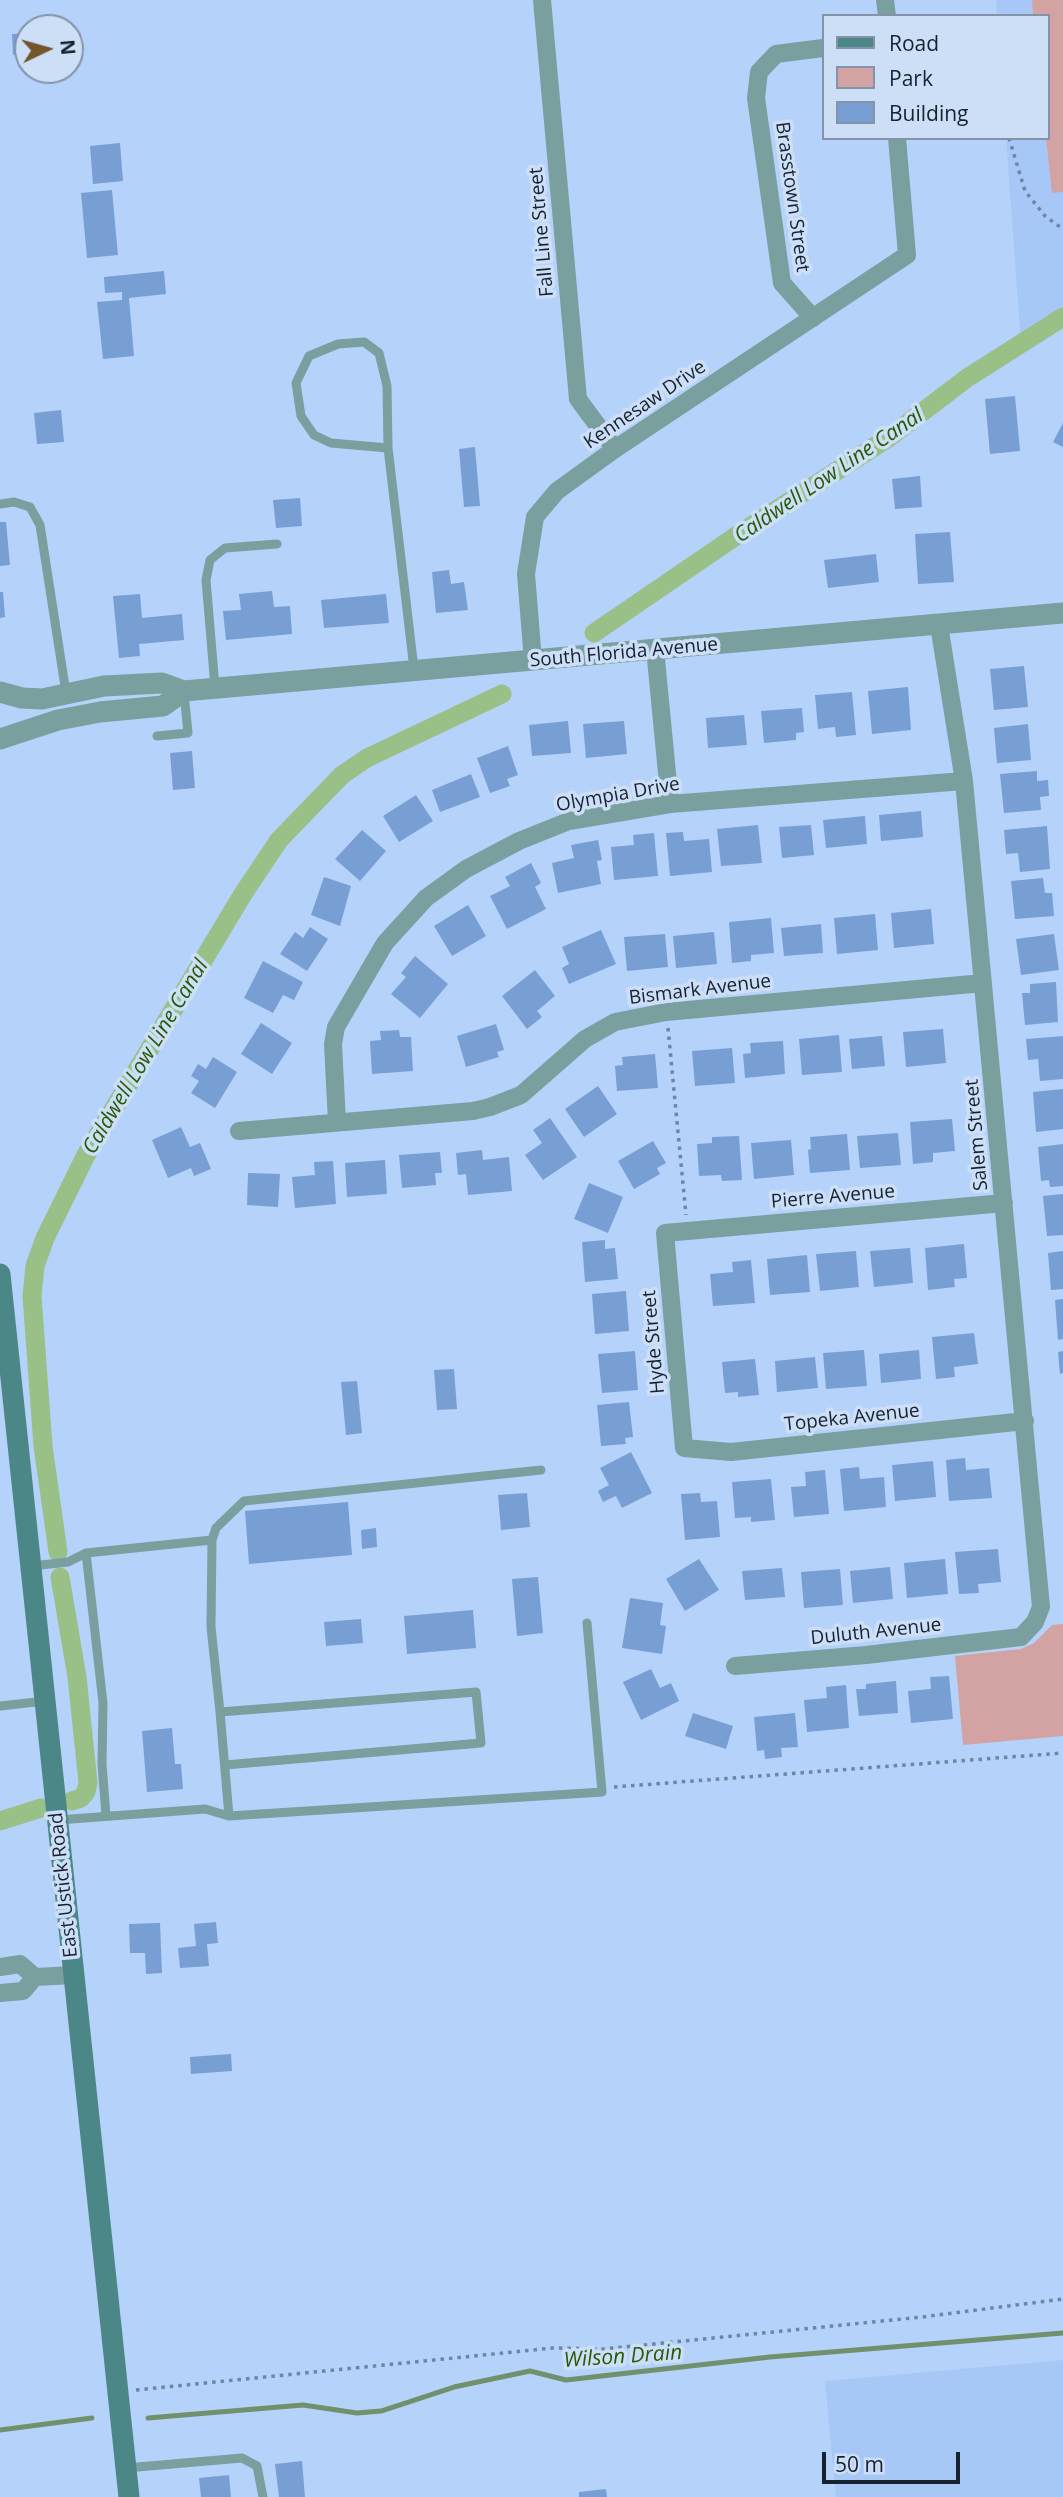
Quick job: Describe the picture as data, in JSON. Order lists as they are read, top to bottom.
{
  "streets": {
    "main road": ["East Ustick Road"],
    "street": [
      "Brasstown Street",
      "Fall Line Street",
      "Kennesaw Drive",
      "South Florida Avenue",
      "Olympia Drive",
      "Bismark Avenue",
      "Salem Street",
      "Pierre Avenue",
      "Hyde Street",
      "Topeka Avenue",
      "Duluth Avenue"
    ]
  },
  "crossings": [
    ["Brasstown Street", "Kennesaw Drive"],
    ["Fall Line Street", "Kennesaw Drive"],
    ["Kennesaw Drive", "South Florida Avenue"],
    ["South Florida Avenue", "Salem Street"],
    ["Olympia Drive", "Bismark Avenue"],
    ["Olympia Drive", "Salem Street"],
    ["Bismark Avenue", "Salem Street"],
    ["Salem Street", "Pierre Avenue"],
    ["Salem Street", "Topeka Avenue"],
    ["Salem Street", "Duluth Avenue"],
    ["Pierre Avenue", "Hyde Street"],
    ["Hyde Street", "Topeka Avenue"]
  ],
  "water": ["Caldwell Low Line Canal", "Wilson Drain"],
  "legend": ["Road", "Park", "Building"],
  "scale_bar": "50 m",
  "north": "right"
}
